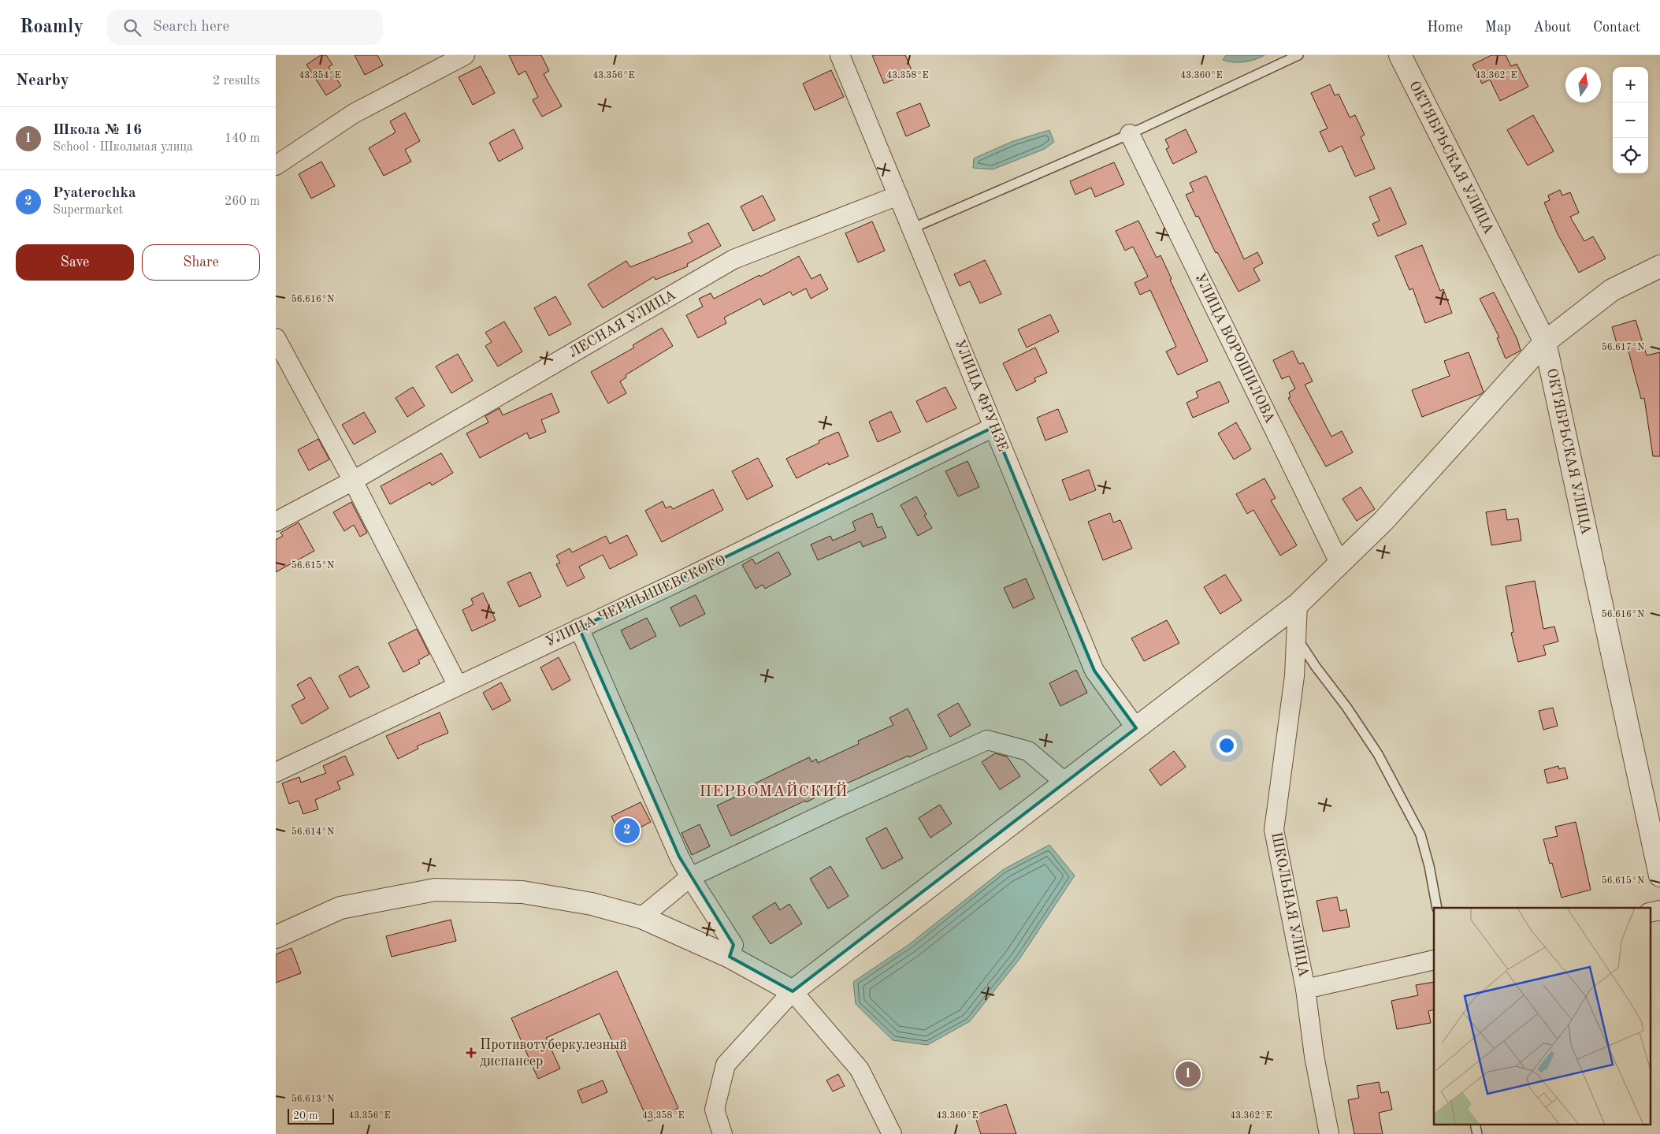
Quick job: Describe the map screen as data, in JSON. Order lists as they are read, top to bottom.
{
  "streets": {
    "street": [
      "ОКТЯБРЬСКАЯ УЛИЦА",
      "ЛЕСНАЯ УЛИЦА",
      "УЛИЦА ВОРОШИЛОВА",
      "УЛИЦА ФРУНЗЕ",
      "УЛИЦА ЧЕРНЫШЕВСКОГО",
      "ШКОЛЬНАЯ УЛИЦА"
    ]
  },
  "crossings": [
    ["ЛЕСНАЯ УЛИЦА", "УЛИЦА ФРУНЗЕ"],
    ["УЛИЦА ФРУНЗЕ", "УЛИЦА ЧЕРНЫШЕВСКОГО"]
  ],
  "districts": ["ПЕРВОМАЙСКИЙ"],
  "places": {
    "health": ["Противотуберкулезный диспансер"]
  },
  "scale_bar": "20 m",
  "north": "top",
  "page": {
    "header": "Roamly",
    "search": "Search here",
    "nav": [
      "Home",
      "Map",
      "About",
      "Contact"
    ],
    "heading": ["Nearby", "2 results"],
    "map_buttons": ["+", "−"],
    "list": [
      {
        "mark": "1",
        "name": "Школа № 16",
        "note": "School · Школьная улица",
        "value": "140 m"
      },
      {
        "mark": "2",
        "name": "Pyaterochka",
        "note": "Supermarket",
        "value": "260 m"
      }
    ],
    "buttons": ["Save", "Share"],
    "pins": ["2", "1"],
    "scale": "20 m"
  },
  "coordinates": [
    "43.354°E",
    "43.356°E",
    "43.358°E",
    "43.360°E",
    "43.362°E",
    "56.616°N",
    "56.617°N",
    "56.615°N",
    "56.614°N",
    "56.613°N"
  ]
}
